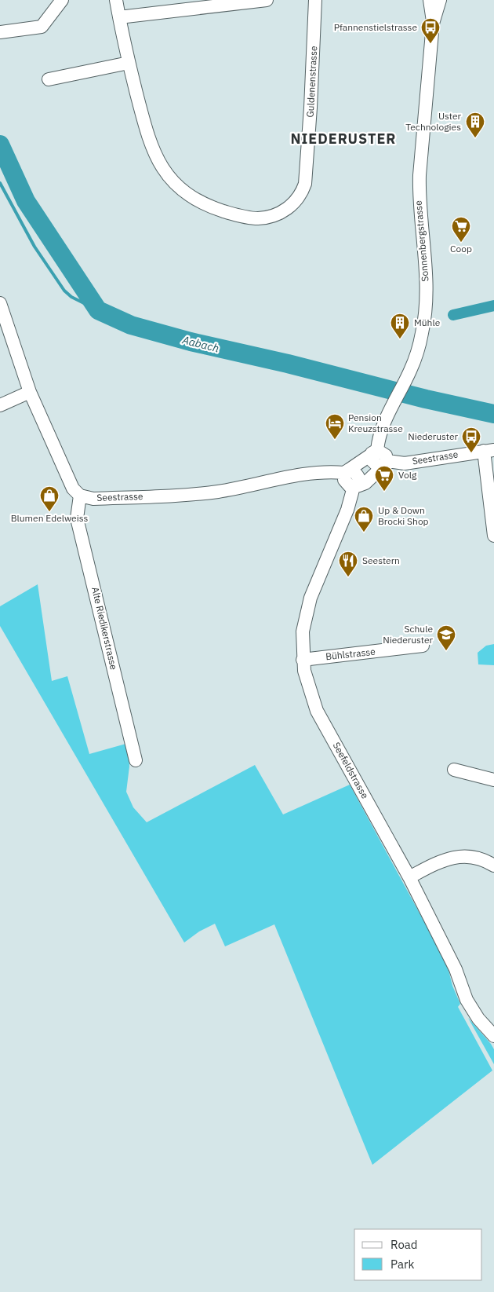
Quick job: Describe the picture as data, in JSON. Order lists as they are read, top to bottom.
{
  "streets": {
    "street": [
      "Guldenenstrasse",
      "Sonnenbergstrasse",
      "Seestrasse",
      "Alte Riedikerstrasse",
      "Bühlstrasse",
      "Seefeldstrasse"
    ]
  },
  "crossings": [
    ["Seestrasse", "Alte Riedikerstrasse"],
    ["Bühlstrasse", "Seefeldstrasse"]
  ],
  "districts": ["NIEDERUSTER"],
  "water": ["Aabach"],
  "places": {
    "bus stop": ["Pfannenstielstrasse", "Niederuster"],
    "building": ["Uster Technologies", "Mühle"],
    "supermarket": ["Coop", "Volg"],
    "hotel": ["Pension Kreuzstrasse"],
    "shop": ["Blumen Edelweiss", "Up & Down Brocki Shop"],
    "restaurant": ["Seestern"],
    "school or university": ["Schule Niederuster"]
  },
  "legend": ["Road", "Park"]
}
